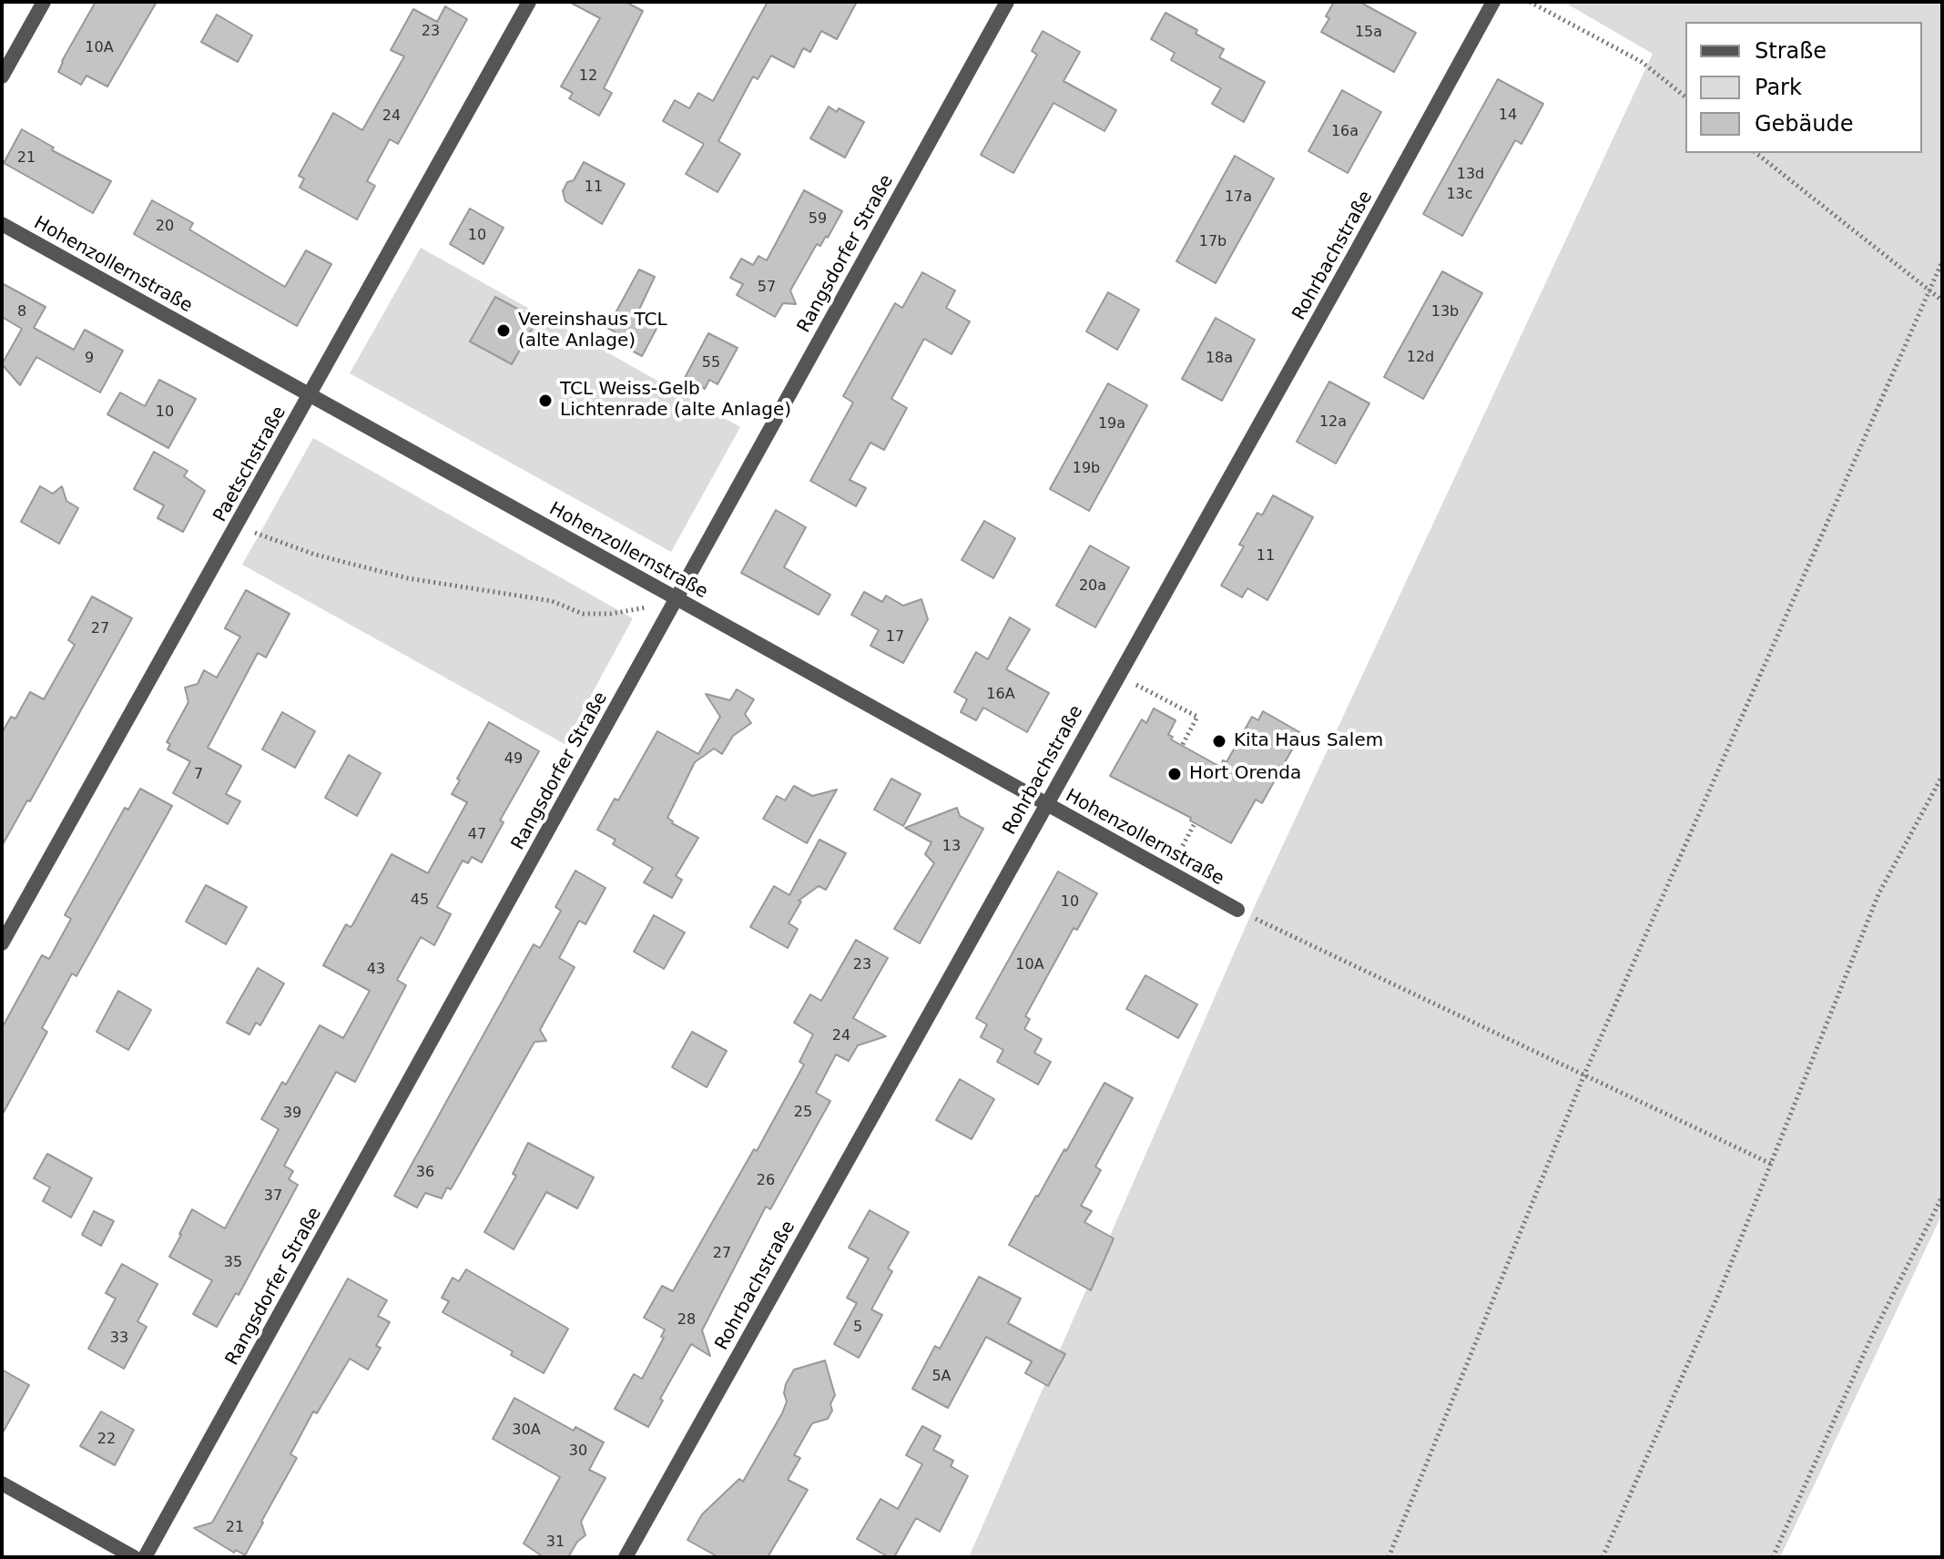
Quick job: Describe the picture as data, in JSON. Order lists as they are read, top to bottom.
{
  "streets": {
    "street": [
      "Rangsdorfer Straße",
      "Rohrbachstraße",
      "Hohenzollernstraße",
      "Paetschstraße"
    ]
  },
  "crossings": [
    ["Rangsdorfer Straße", "Hohenzollernstraße"],
    ["Rohrbachstraße", "Hohenzollernstraße"],
    ["Hohenzollernstraße", "Paetschstraße"]
  ],
  "places": [
    "Vereinshaus TCL (alte Anlage)",
    "TCL Weiss-Gelb Lichtenrade (alte Anlage)",
    "Kita Haus Salem",
    "Hort Orenda"
  ],
  "house_numbers": [
    "23",
    "15a",
    "10A",
    "12",
    "14",
    "24",
    "16a",
    "21",
    "13d",
    "11",
    "13c",
    "17a",
    "59",
    "20",
    "10",
    "17b",
    "57",
    "8",
    "13b",
    "12d",
    "9",
    "18a",
    "55",
    "10",
    "12a",
    "19a",
    "19b",
    "11",
    "20a",
    "27",
    "17",
    "16A",
    "49",
    "7",
    "47",
    "13",
    "45",
    "10",
    "23",
    "10A",
    "43",
    "24",
    "25",
    "39",
    "36",
    "26",
    "37",
    "27",
    "35",
    "28",
    "5",
    "33",
    "5A",
    "30A",
    "22",
    "30",
    "21",
    "31"
  ],
  "legend": ["Straße", "Park", "Gebäude"]
}
